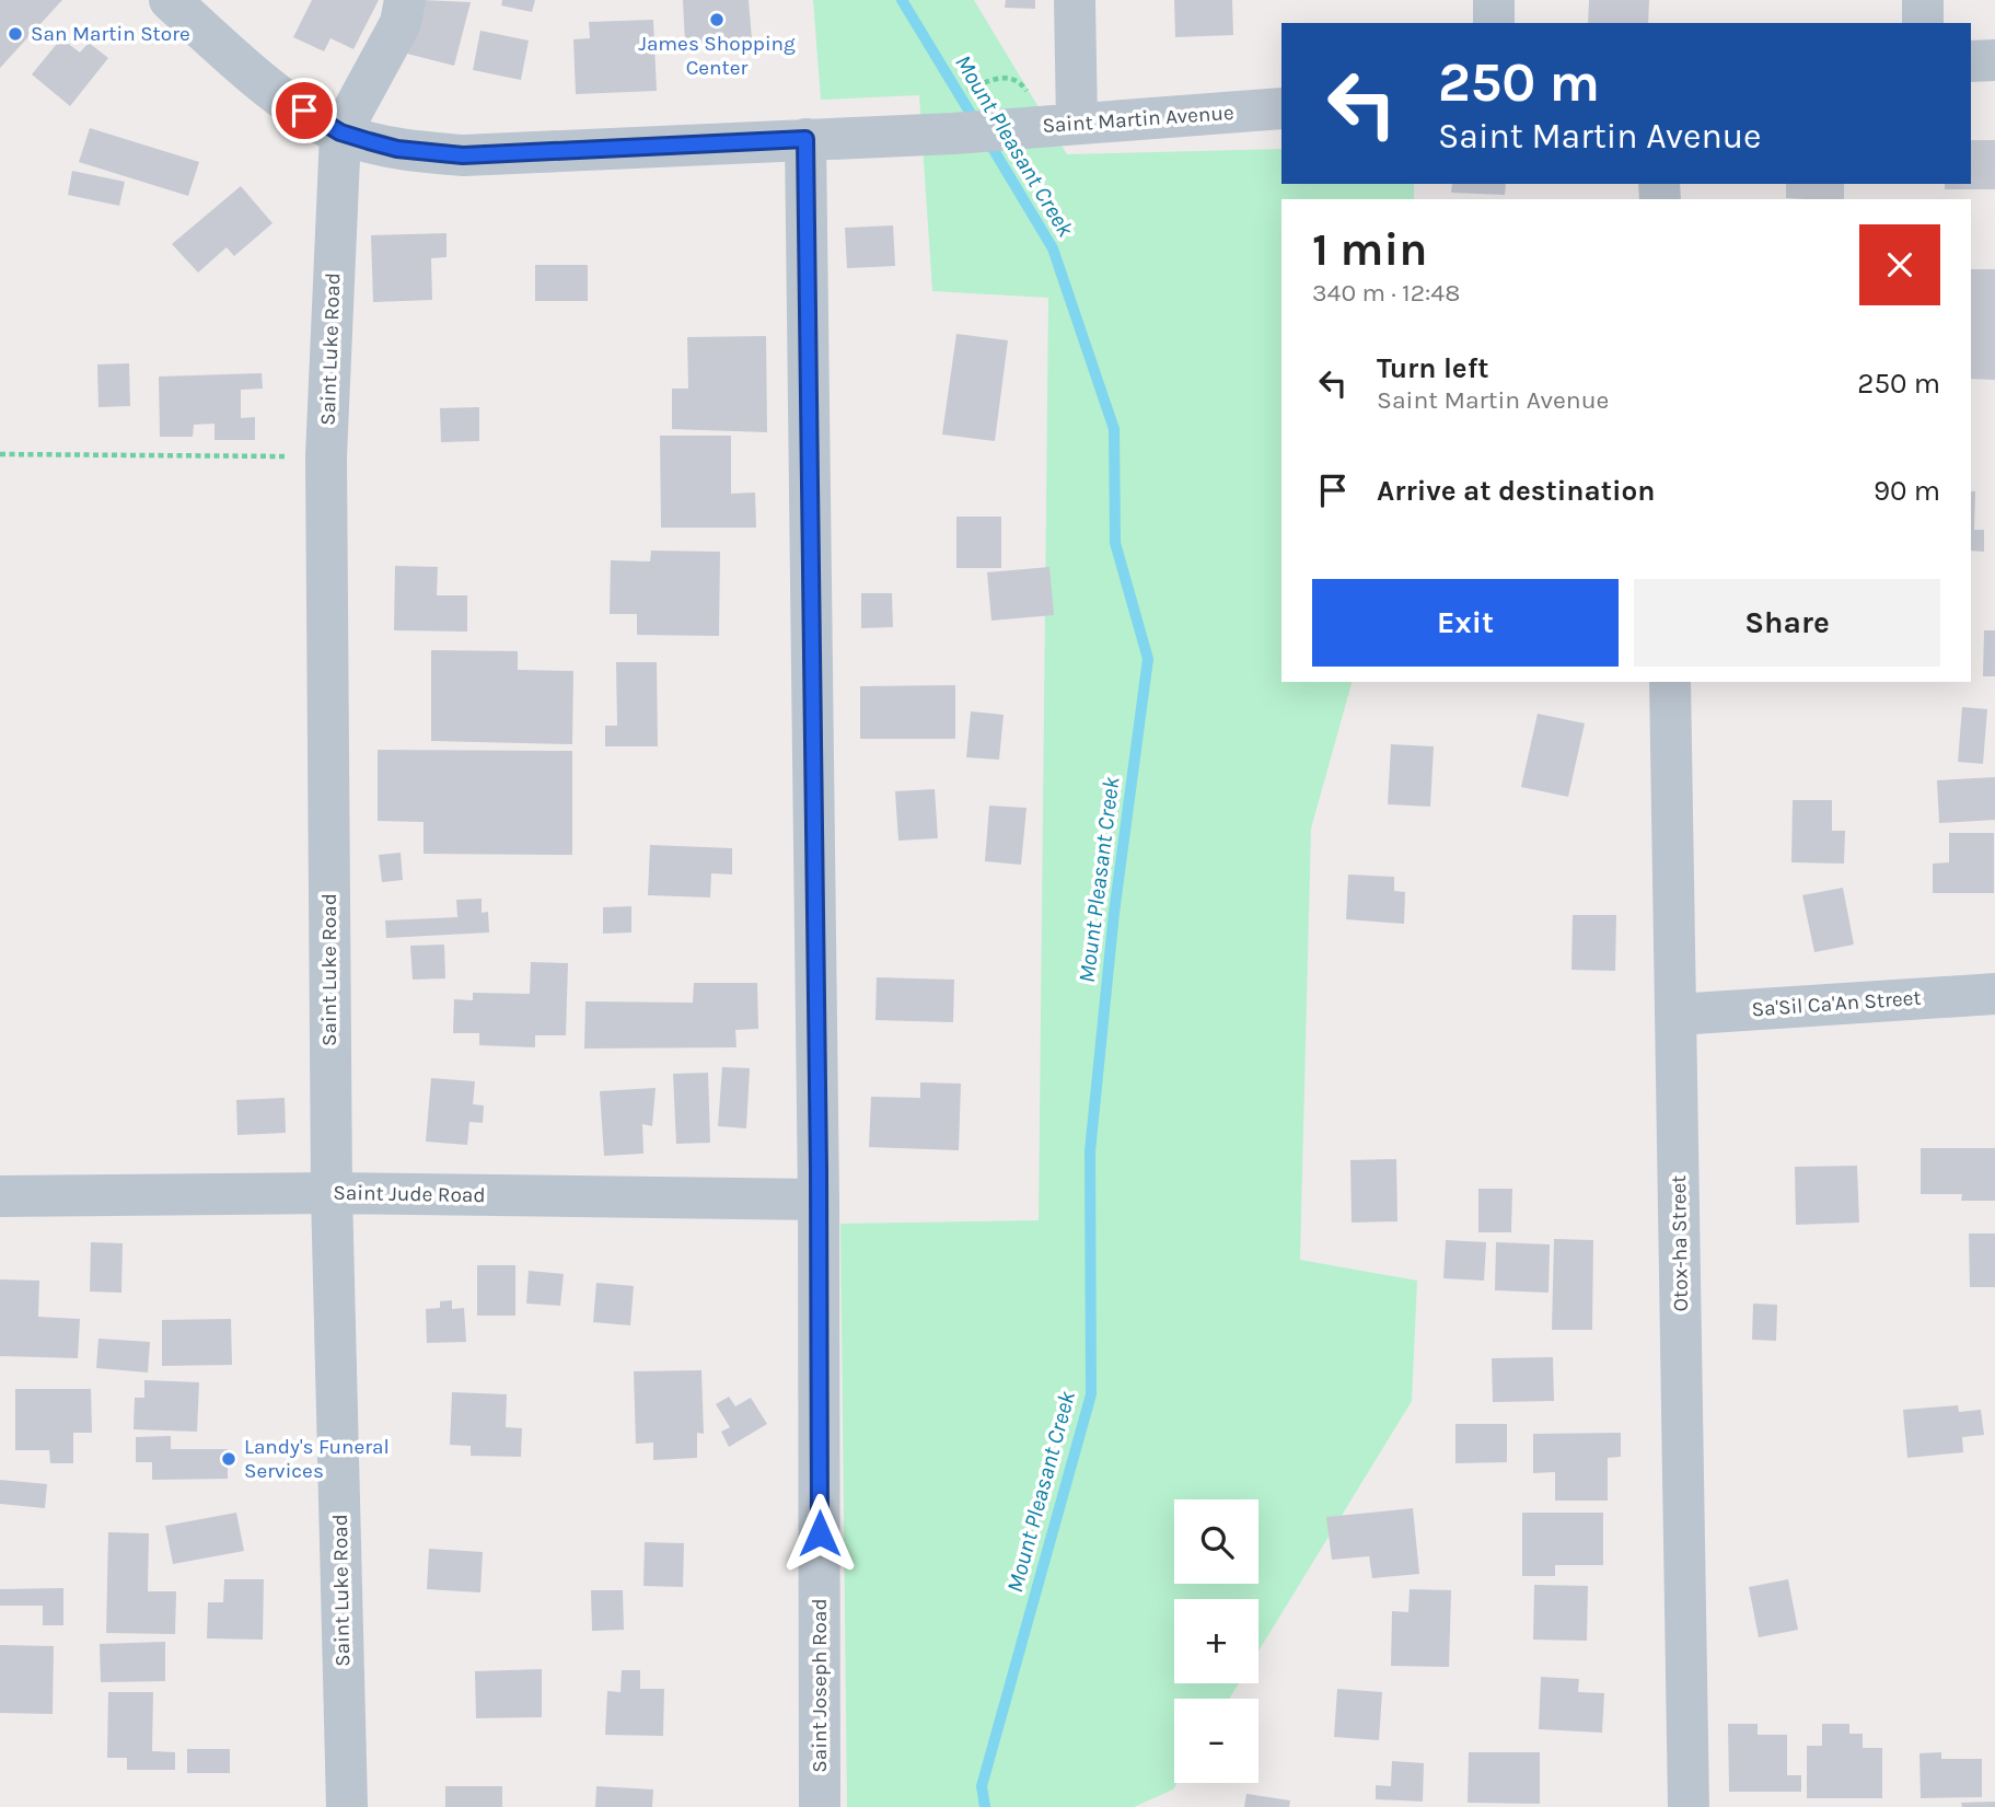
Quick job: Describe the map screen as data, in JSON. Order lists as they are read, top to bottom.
{
  "streets": {
    "street": [
      "Saint Martin Avenue",
      "Saint Luke Road",
      "Sa'Sil Ca'An Street",
      "Saint Jude Road",
      "Otox-ha Street",
      "Saint Joseph Road"
    ]
  },
  "crossings": [
    ["Saint Martin Avenue", "Saint Luke Road"],
    ["Saint Martin Avenue", "Saint Joseph Road"],
    ["Saint Luke Road", "Saint Jude Road"],
    ["Sa'Sil Ca'An Street", "Otox-ha Street"],
    ["Saint Jude Road", "Saint Joseph Road"]
  ],
  "water": ["Mount Pleasant Creek"],
  "places": ["James Shopping Center", "San Martin Store", "Landy's Funeral Services"],
  "page": {
    "turn": ["250 m", "Saint Martin Avenue"],
    "heading": ["1 min", "340 m · 12:48"],
    "list": [
      {
        "name": "Turn left",
        "note": "Saint Martin Avenue",
        "value": "250 m"
      },
      {
        "name": "Arrive at destination",
        "value": "90 m"
      }
    ],
    "buttons": ["Exit", "Share"],
    "map_buttons": ["+", "−"]
  }
}
